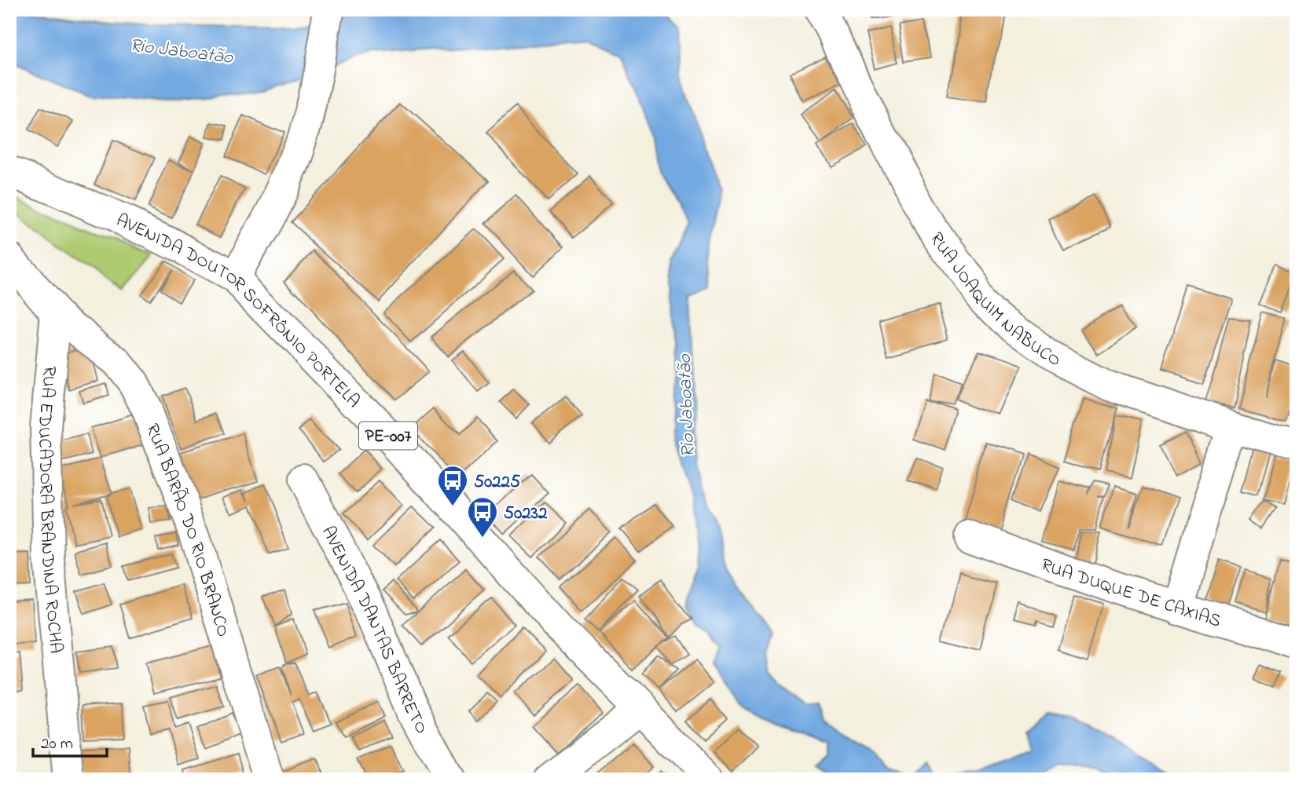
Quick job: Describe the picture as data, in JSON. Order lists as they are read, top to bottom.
{
  "streets": {
    "street": [
      "RUA JOAQUIM NABUCO",
      "AVENIDA DOUTOR SOFRÔNIO PORTELA",
      "PE-007",
      "RUA EDUCADORA BRANDINA ROCHA",
      "RUA BARÃO DO RIO BRANCO",
      "RUA DUQUE DE CAXIAS",
      "AVENIDA DANTAS BARRETO"
    ]
  },
  "crossings": [
    ["RUA EDUCADORA BRANDINA ROCHA", "RUA BARÃO DO RIO BRANCO"]
  ],
  "water": ["Rio Jaboatão"],
  "places": {
    "bus stop": ["50225", "50232"]
  },
  "scale_bar": "20 m"
}
